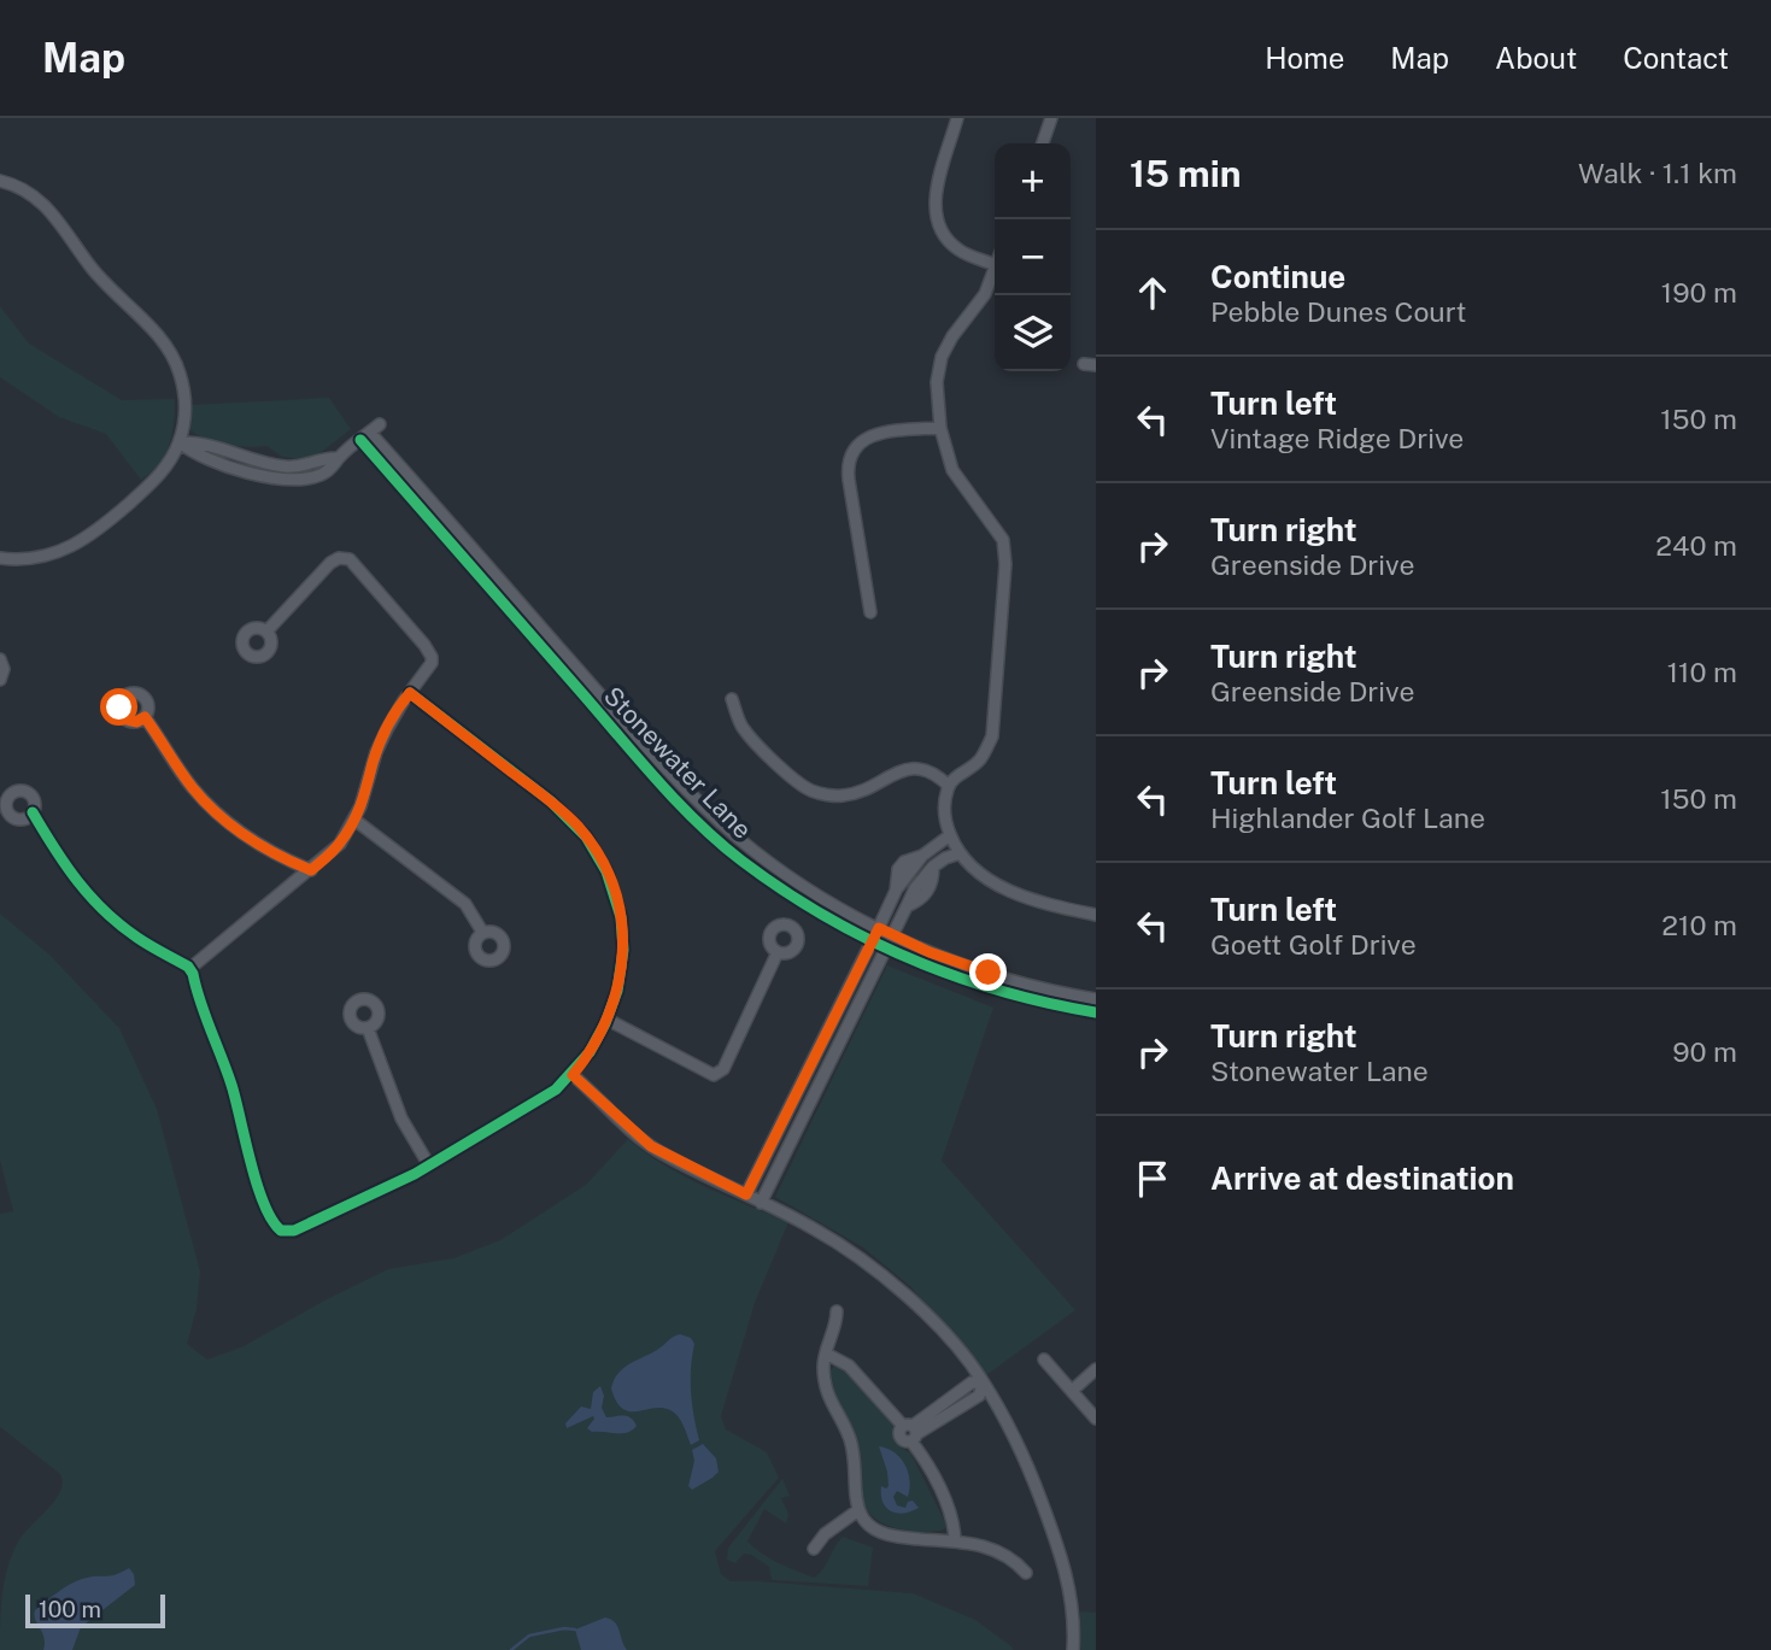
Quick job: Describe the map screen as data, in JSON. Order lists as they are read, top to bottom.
{
  "streets": {
    "street": ["Stonewater Lane"]
  },
  "scale_bar": "100 m",
  "page": {
    "header": "Map",
    "nav": [
      "Home",
      "Map",
      "About",
      "Contact"
    ],
    "heading": ["15 min", "Walk · 1.1 km"],
    "map_buttons": ["+", "−"],
    "list": [
      ["Continue", "Pebble Dunes Court", "190 m"],
      ["Turn left", "Vintage Ridge Drive", "150 m"],
      ["Turn right", "Greenside Drive", "240 m"],
      ["Turn right", "Greenside Drive", "110 m"],
      ["Turn left", "Highlander Golf Lane", "150 m"],
      ["Turn left", "Goett Golf Drive", "210 m"],
      ["Turn right", "Stonewater Lane", "90 m"],
      "Arrive at destination"
    ],
    "scale": "100 m"
  }
}
